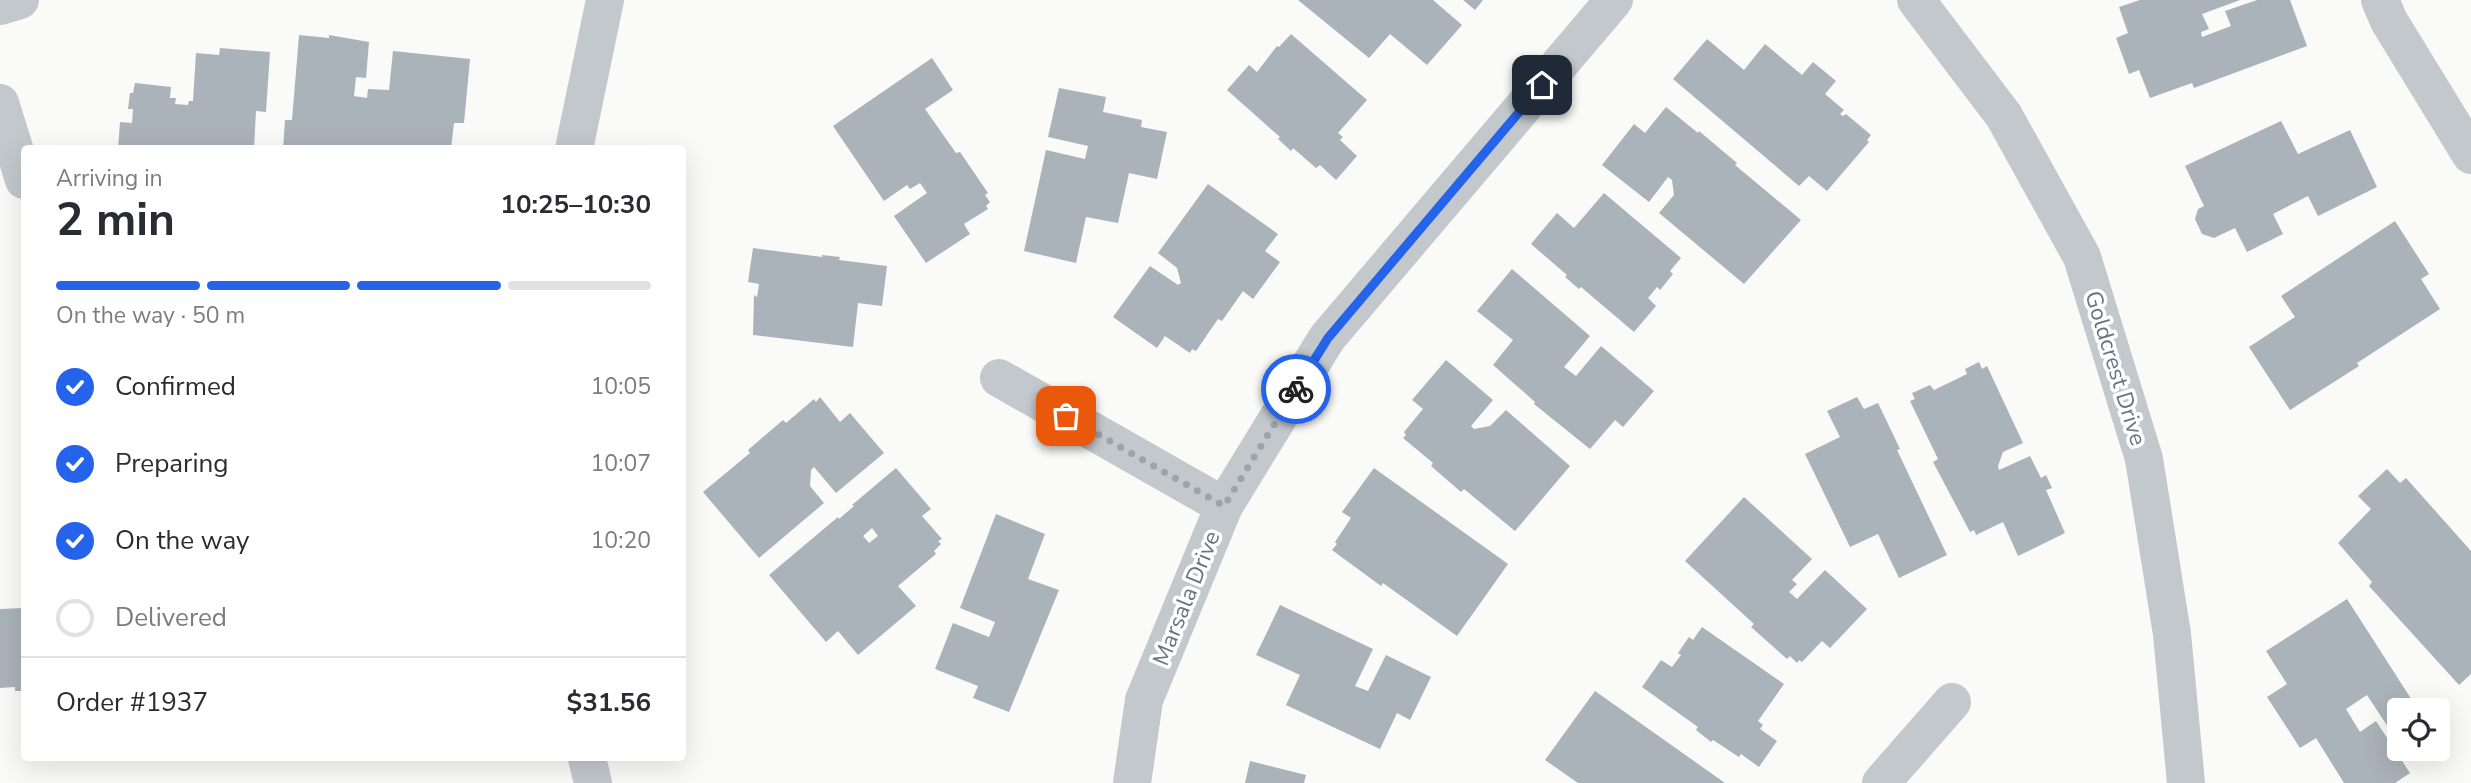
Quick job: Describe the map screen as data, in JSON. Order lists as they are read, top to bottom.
{
  "streets": {
    "street": ["Goldcrest Drive", "Marsala Drive"]
  },
  "page": {
    "heading": ["2 min", "Arriving in", "10:25–10:30"],
    "panel": ["Order #1937", "$31.56"],
    "bar": "On the way · 50 m",
    "list": [
      ["Confirmed", "10:05"],
      ["Preparing", "10:07"],
      ["On the way", "10:20"],
      "Delivered"
    ]
  }
}
